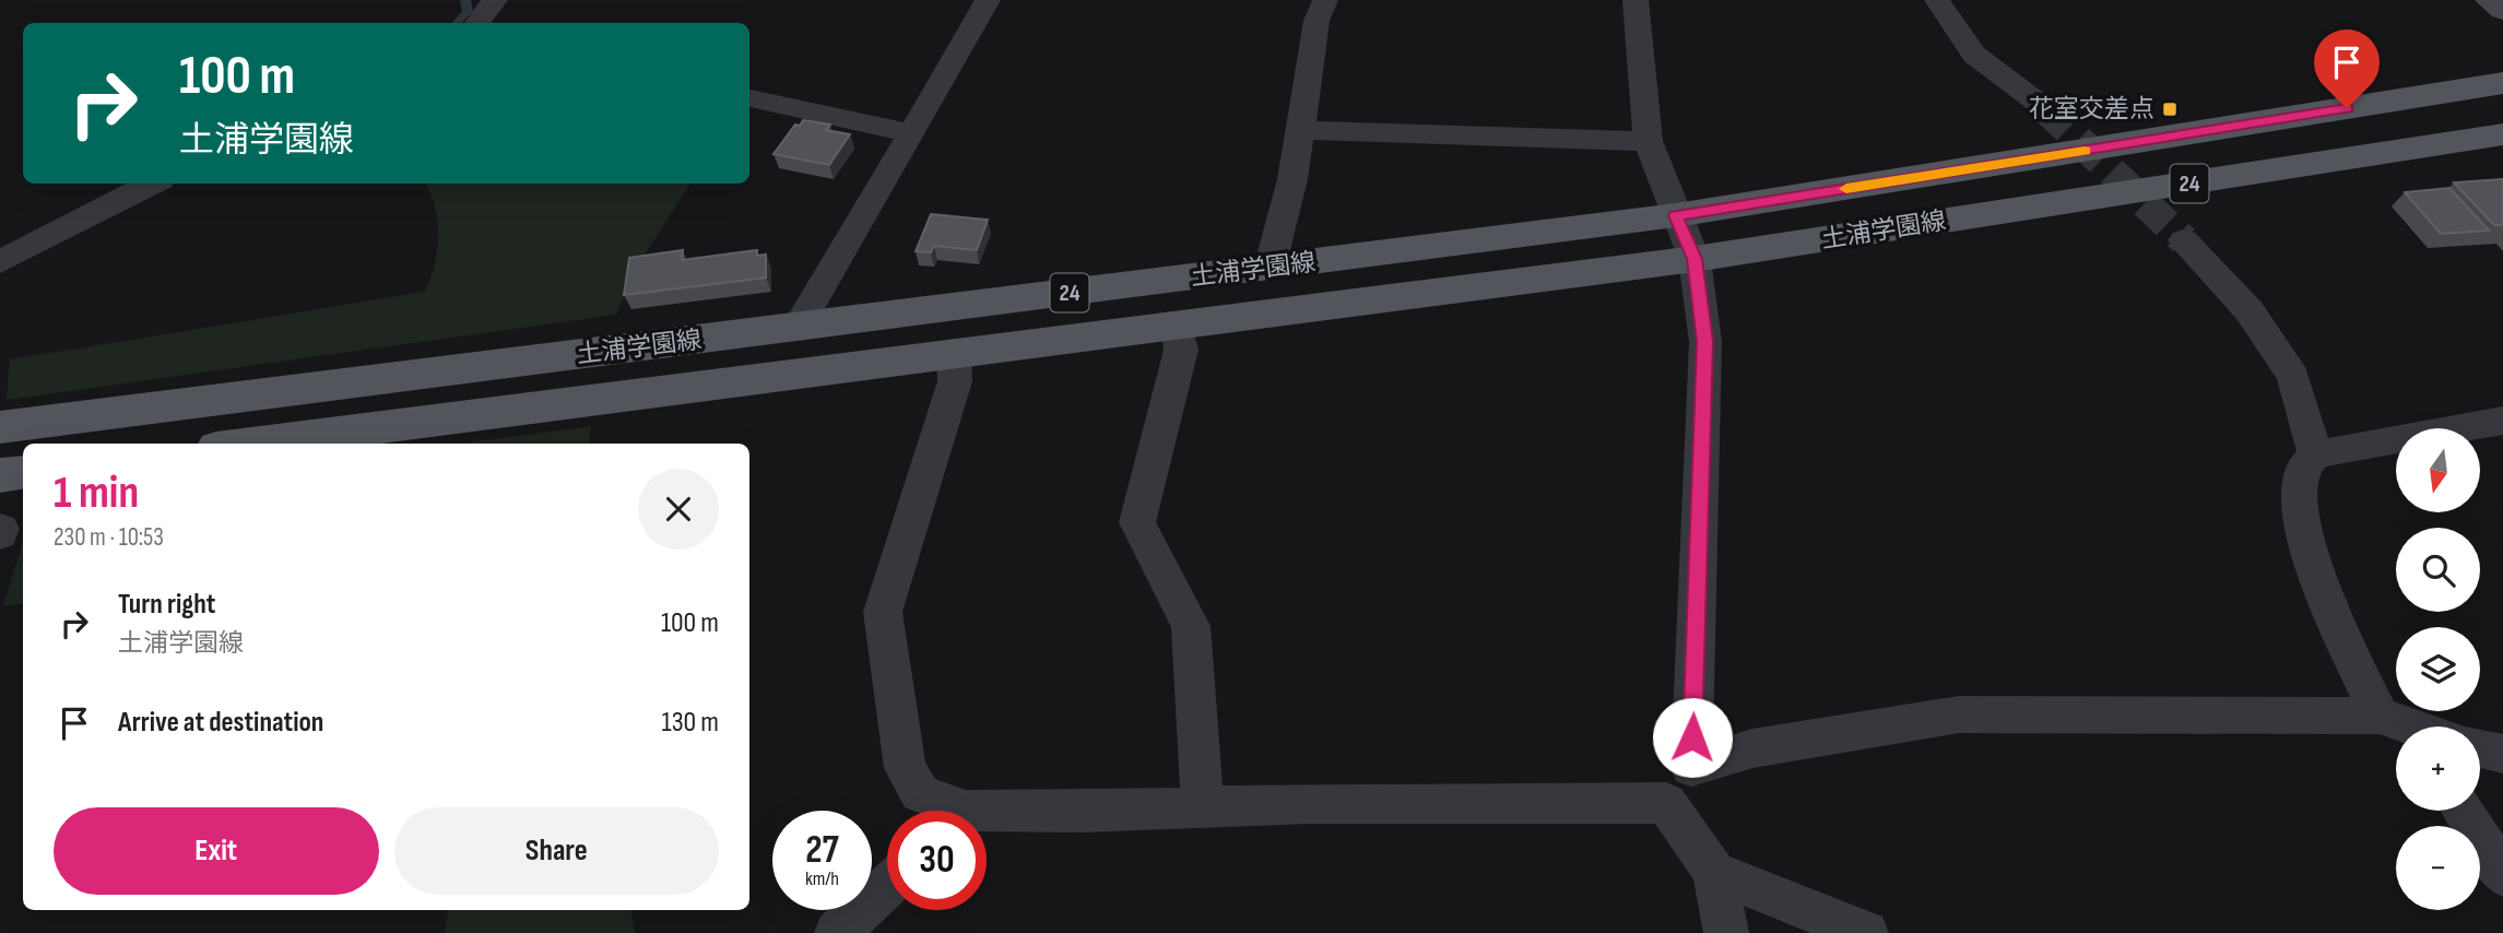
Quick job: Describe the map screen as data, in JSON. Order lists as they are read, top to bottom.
{
  "streets": {
    "main road": ["24", "土浦学園線"]
  },
  "places": {
    "transit": ["花室交差点"]
  },
  "north": "bottom",
  "page": {
    "turn": ["100 m", "土浦学園線"],
    "map_buttons": ["+", "−"],
    "heading": ["1 min", "230 m · 10:53"],
    "list": [
      {
        "name": "Turn right",
        "note": "土浦学園線",
        "value": "100 m"
      },
      {
        "name": "Arrive at destination",
        "value": "130 m"
      }
    ],
    "buttons": ["Exit", "Share"],
    "speed": "27 km/h",
    "limit": "30"
  }
}
